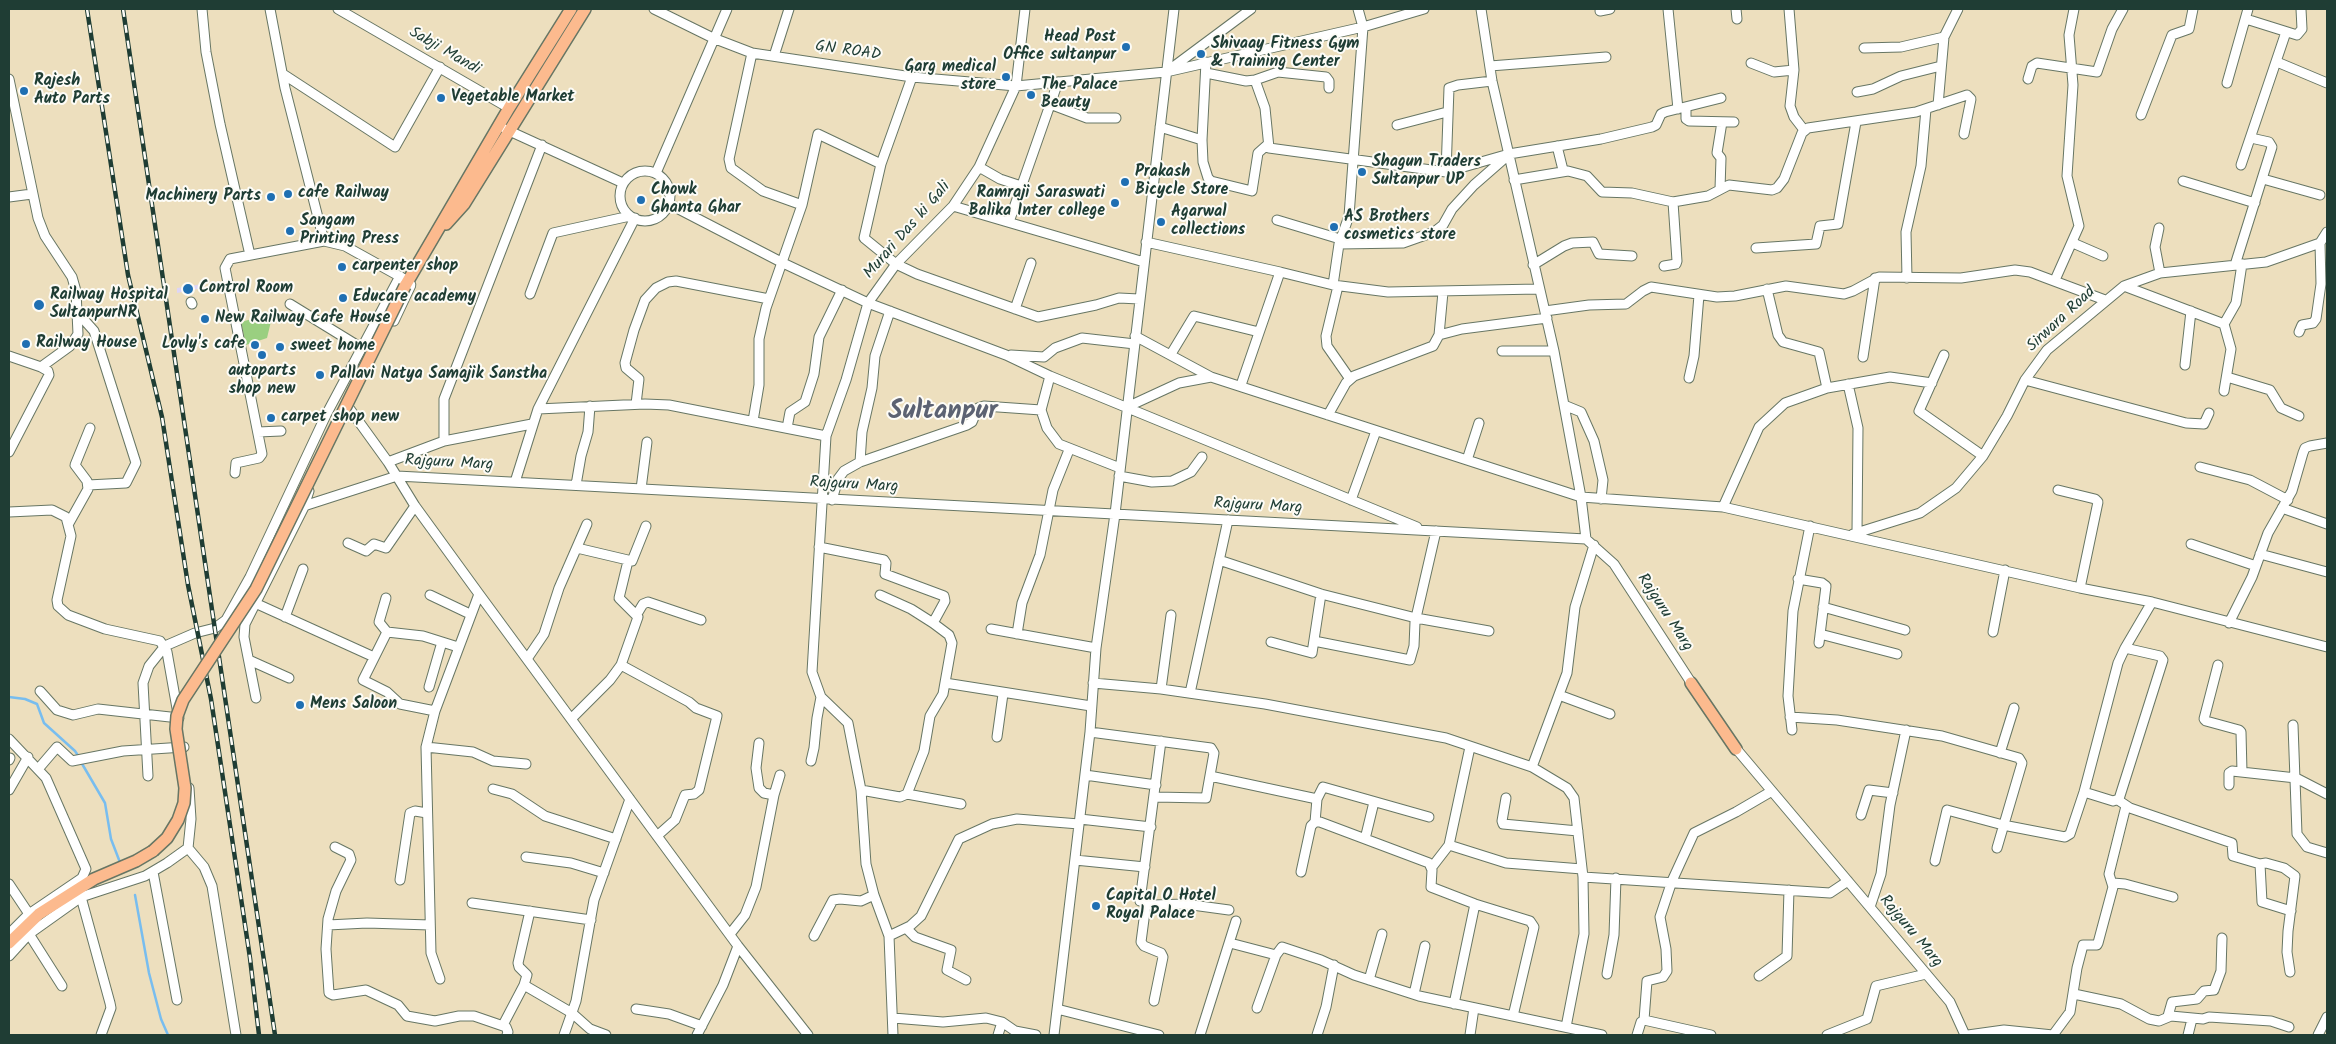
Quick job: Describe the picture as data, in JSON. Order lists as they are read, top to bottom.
{
  "streets": {
    "street": [
      "Sabji Mandi",
      "GN ROAD",
      "Murari Das ki Gali",
      "Sirwara Road",
      "Rajguru Marg"
    ]
  },
  "crossings": [
    ["GN ROAD", "Murari Das ki Gali"],
    ["Murari Das ki Gali", "Rajguru Marg"]
  ],
  "districts": ["Sultanpur"],
  "places": [
    "Head Post Office sultanpur",
    "Shivaay Fitness Gym & Training Center",
    "Garg medical store",
    "Rajesh Auto Parts",
    "The Palace Beauty",
    "Vegetable Market",
    "Shagun Traders Sultanpur UP",
    "Prakash Bicycle Store",
    "cafe Railway",
    "Machinery Parts",
    "Chowk Ghanta Ghar",
    "Ramraji Saraswati Balika Inter college",
    "Agarwal collections",
    "AS Brothers cosmetics store",
    "Sangam Printing Press",
    "carpenter shop",
    "Control Room",
    "Educare academy",
    "Railway Hospital SultanpurNR",
    "New Railway Cafe House",
    "Railway House",
    "Lovly's cafe",
    "sweet home",
    "autoparts shop new",
    "Pallavi Natya Samajik Sanstha",
    "carpet shop new",
    "Mens Saloon",
    "Capital O Hotel Royal Palace"
  ]
}
